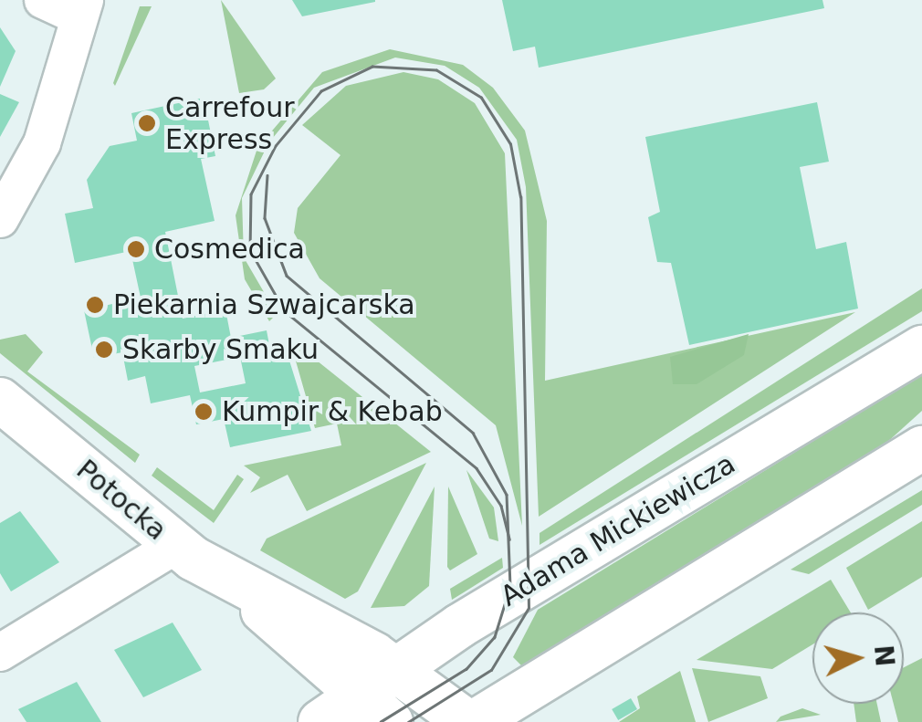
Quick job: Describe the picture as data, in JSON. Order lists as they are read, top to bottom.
{
  "streets": {
    "street": ["Potocka", "Adama Mickiewicza"]
  },
  "crossings": [
    ["Potocka", "Adama Mickiewicza"]
  ],
  "places": [
    "Carrefour Express",
    "Cosmedica",
    "Piekarnia Szwajcarska",
    "Skarby Smaku",
    "Kumpir & Kebab"
  ],
  "north": "right"
}
